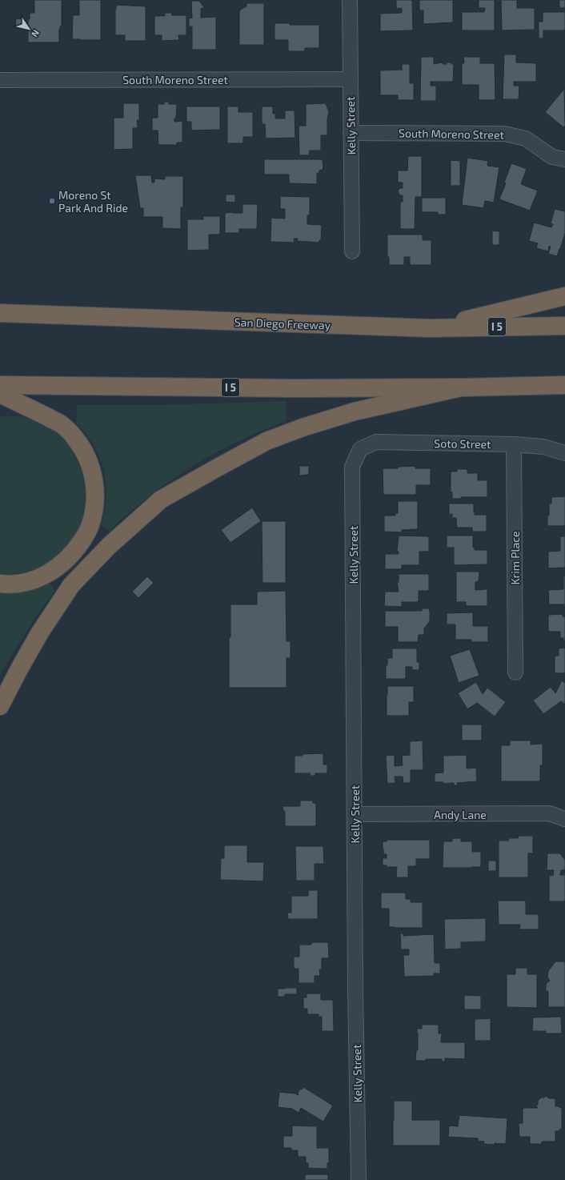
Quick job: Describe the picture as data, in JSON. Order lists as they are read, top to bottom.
{
  "streets": {
    "highway": ["San Diego Freeway", "I 5"],
    "street": [
      "South Moreno Street",
      "Kelly Street",
      "Soto Street",
      "Krim Place",
      "Andy Lane"
    ]
  },
  "crossings": [
    ["South Moreno Street", "Kelly Street"],
    ["Kelly Street", "Soto Street"],
    ["Kelly Street", "Andy Lane"],
    ["Soto Street", "Krim Place"]
  ],
  "places": ["Moreno St Park And Ride"],
  "north": "bottom right"
}
